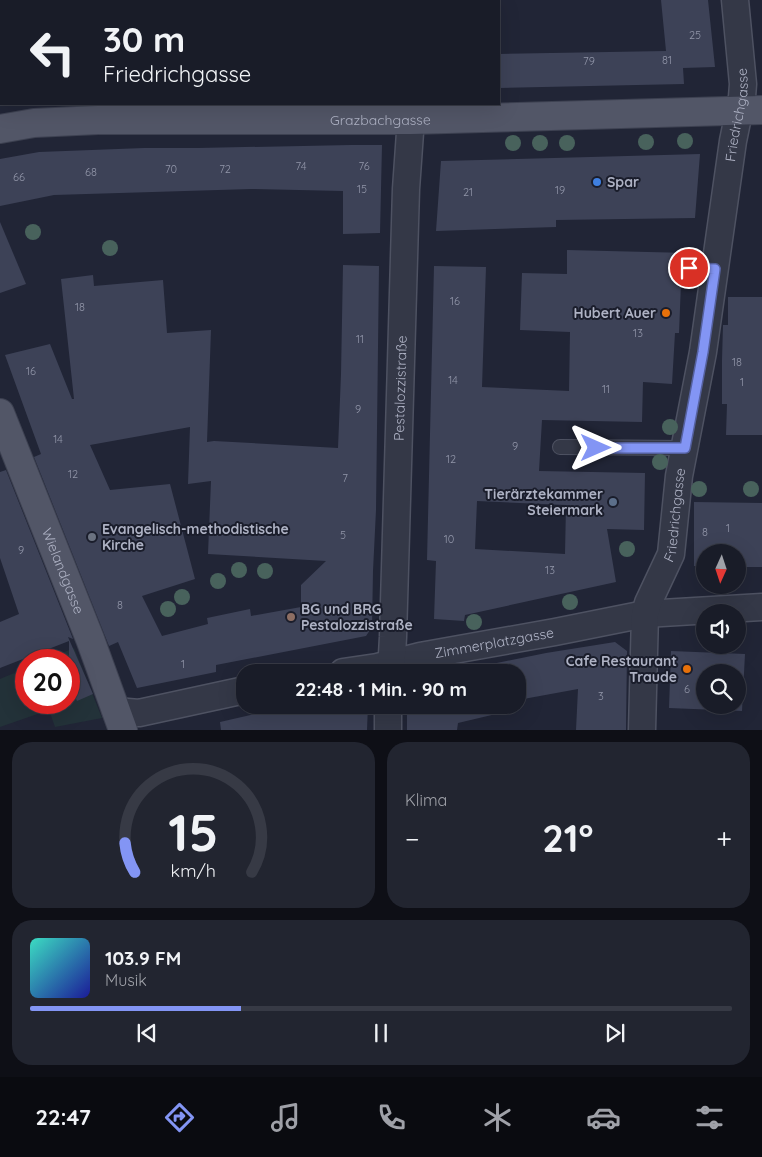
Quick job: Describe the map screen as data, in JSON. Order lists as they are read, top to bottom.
{
  "streets": {
    "main road": ["Grazbachgasse", "Wielandgasse"],
    "street": ["Friedrichgasse", "Pestalozzistraße", "Zimmerplatzgasse"]
  },
  "crossings": [
    ["Friedrichgasse", "Grazbachgasse"],
    ["Friedrichgasse", "Zimmerplatzgasse"],
    ["Grazbachgasse", "Pestalozzistraße"]
  ],
  "places": [
    "Spar",
    "Hubert Auer",
    "Tierärztekammer Steiermark",
    "Evangelisch-methodistische Kirche",
    "BG und BRG Pestalozzistraße",
    "Cafe Restaurant Traude"
  ],
  "house_numbers": [
    "25",
    "81",
    "79",
    "74",
    "76",
    "70",
    "72",
    "68",
    "66",
    "15",
    "19",
    "21",
    "16",
    "18",
    "13",
    "11",
    "18",
    "16",
    "14",
    "1",
    "11",
    "9",
    "14",
    "9",
    "12",
    "12",
    "7",
    "1",
    "8",
    "5",
    "10",
    "9",
    "13",
    "8",
    "1",
    "6",
    "3"
  ],
  "north": "bottom",
  "page": {
    "turn": ["30 m", "Friedrichgasse"],
    "limit": "20",
    "trip": "22:48 · 1 Min. · 90 m",
    "tile": "Klima",
    "heat": ["−", "21°", "+"],
    "song": ["103.9 FM", "Musik"],
    "tabs": "22:47",
    "gauge": ["15", "km/h"]
  }
}
